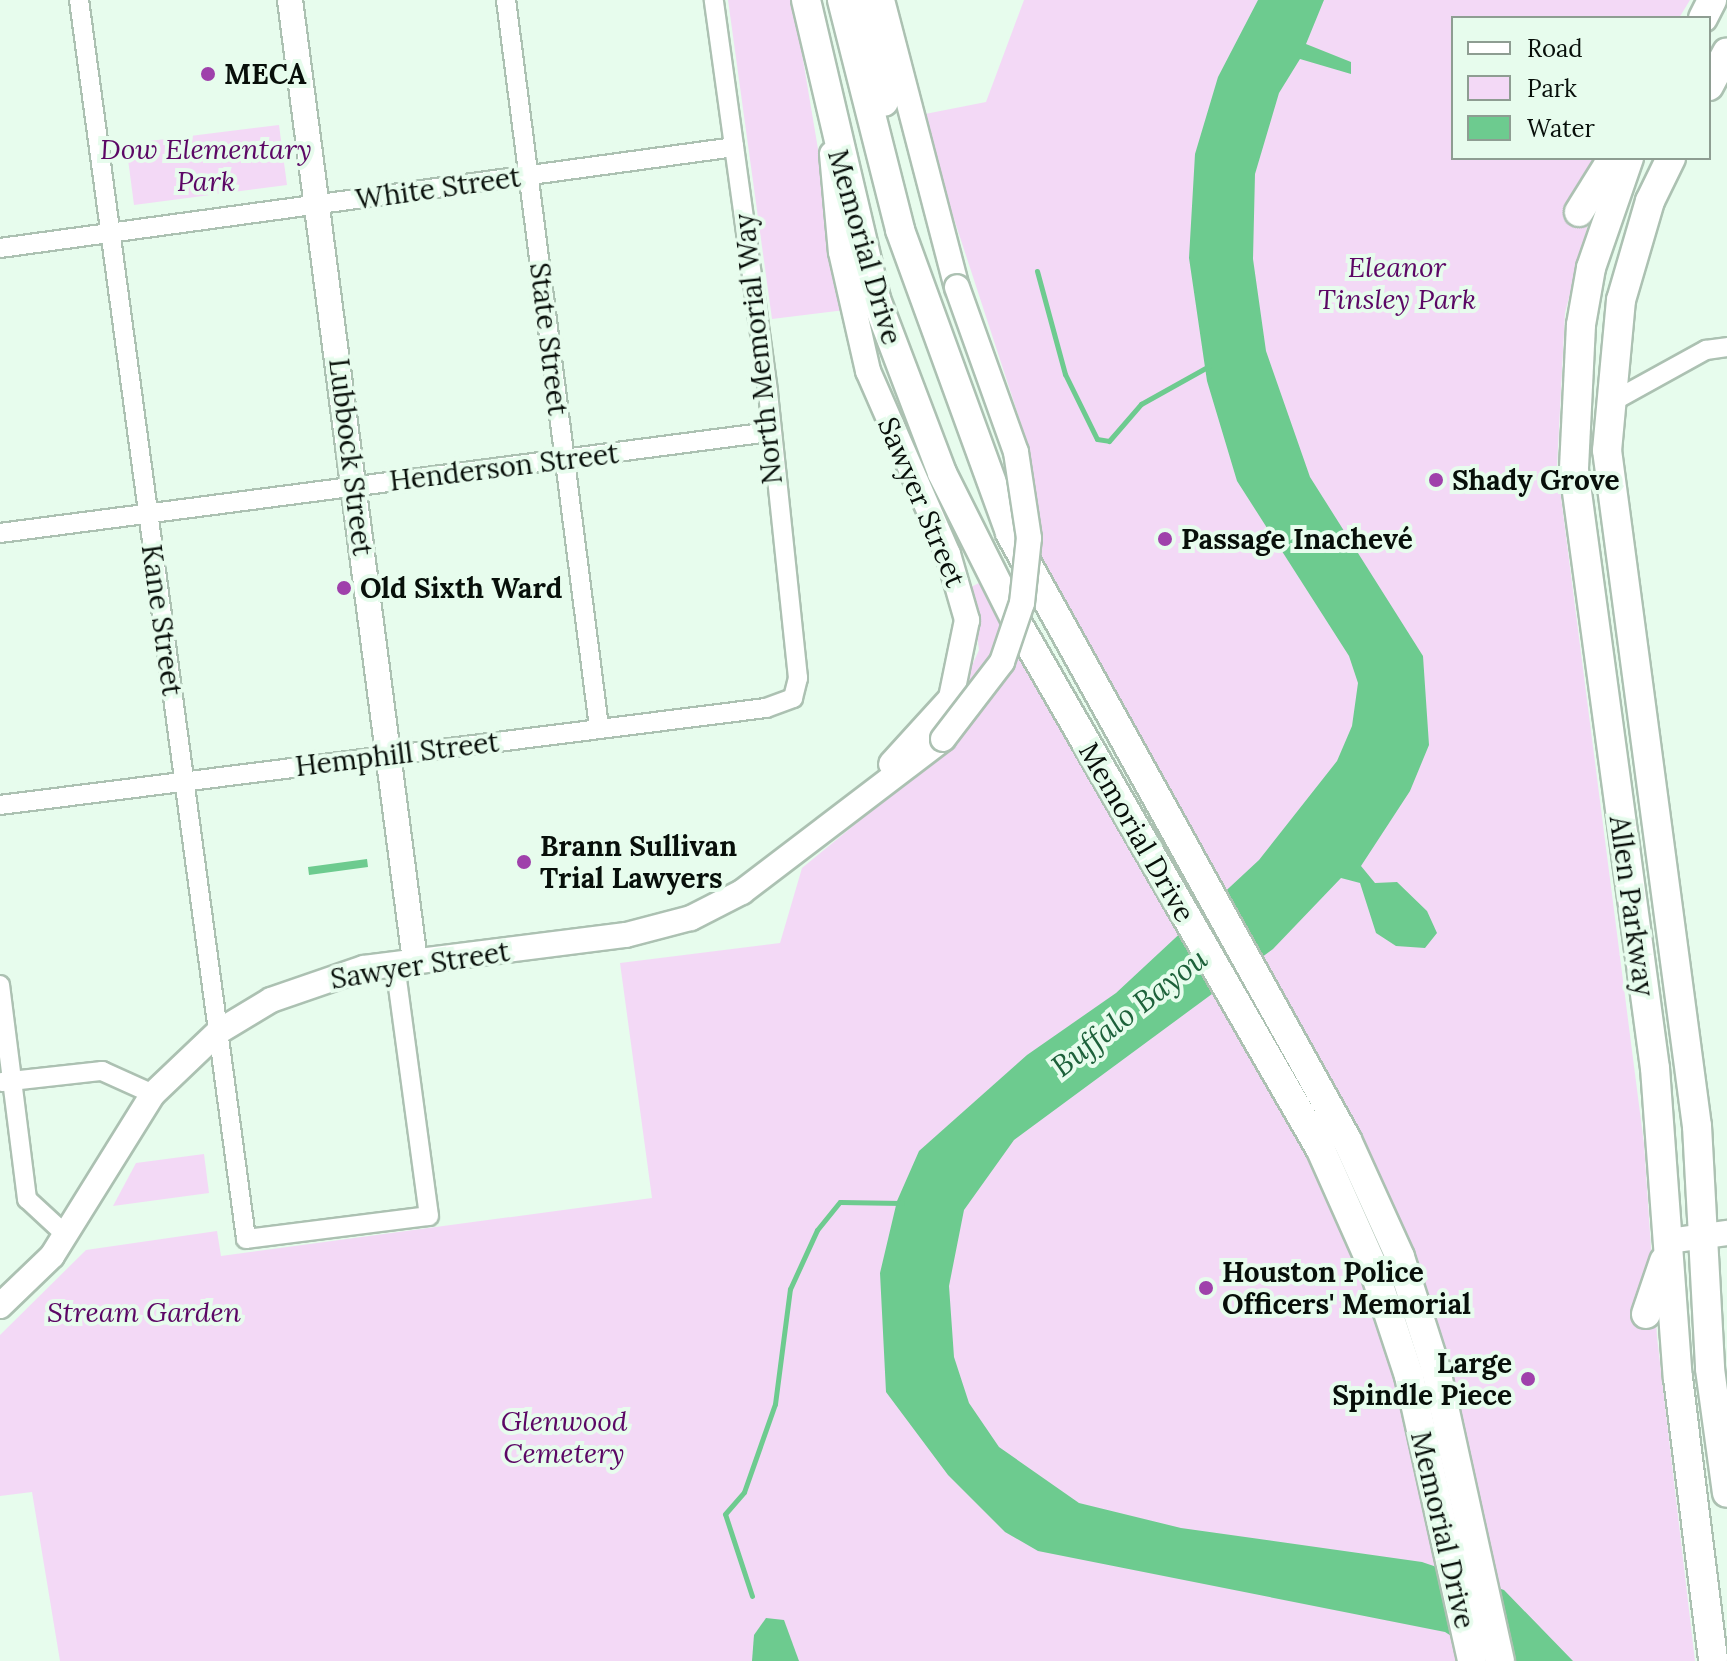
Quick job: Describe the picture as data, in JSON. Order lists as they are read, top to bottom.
{
  "streets": {
    "main road": ["Memorial Drive", "Allen Parkway"],
    "street": [
      "White Street",
      "State Street",
      "North Memorial Way",
      "Lubbock Street",
      "Henderson Street",
      "Sawyer Street",
      "Kane Street",
      "Hemphill Street"
    ]
  },
  "crossings": [
    ["White Street", "State Street"],
    ["White Street", "North Memorial Way"],
    ["White Street", "Lubbock Street"],
    ["White Street", "Kane Street"],
    ["Memorial Drive", "Sawyer Street"],
    ["State Street", "Henderson Street"],
    ["State Street", "Hemphill Street"],
    ["North Memorial Way", "Henderson Street"],
    ["North Memorial Way", "Hemphill Street"],
    ["Lubbock Street", "Henderson Street"],
    ["Lubbock Street", "Sawyer Street"],
    ["Lubbock Street", "Kane Street"],
    ["Lubbock Street", "Hemphill Street"],
    ["Henderson Street", "Kane Street"],
    ["Sawyer Street", "Kane Street"],
    ["Kane Street", "Hemphill Street"]
  ],
  "water": ["Buffalo Bayou"],
  "parks": [
    "Dow Elementary Park",
    "Eleanor Tinsley Park",
    "Stream Garden",
    "Glenwood Cemetery"
  ],
  "places": [
    "MECA",
    "Shady Grove",
    "Passage Inachevé",
    "Old Sixth Ward",
    "Brann Sullivan Trial Lawyers",
    "Houston Police Officers' Memorial",
    "Large Spindle Piece"
  ],
  "legend": ["Road", "Park", "Water"]
}
